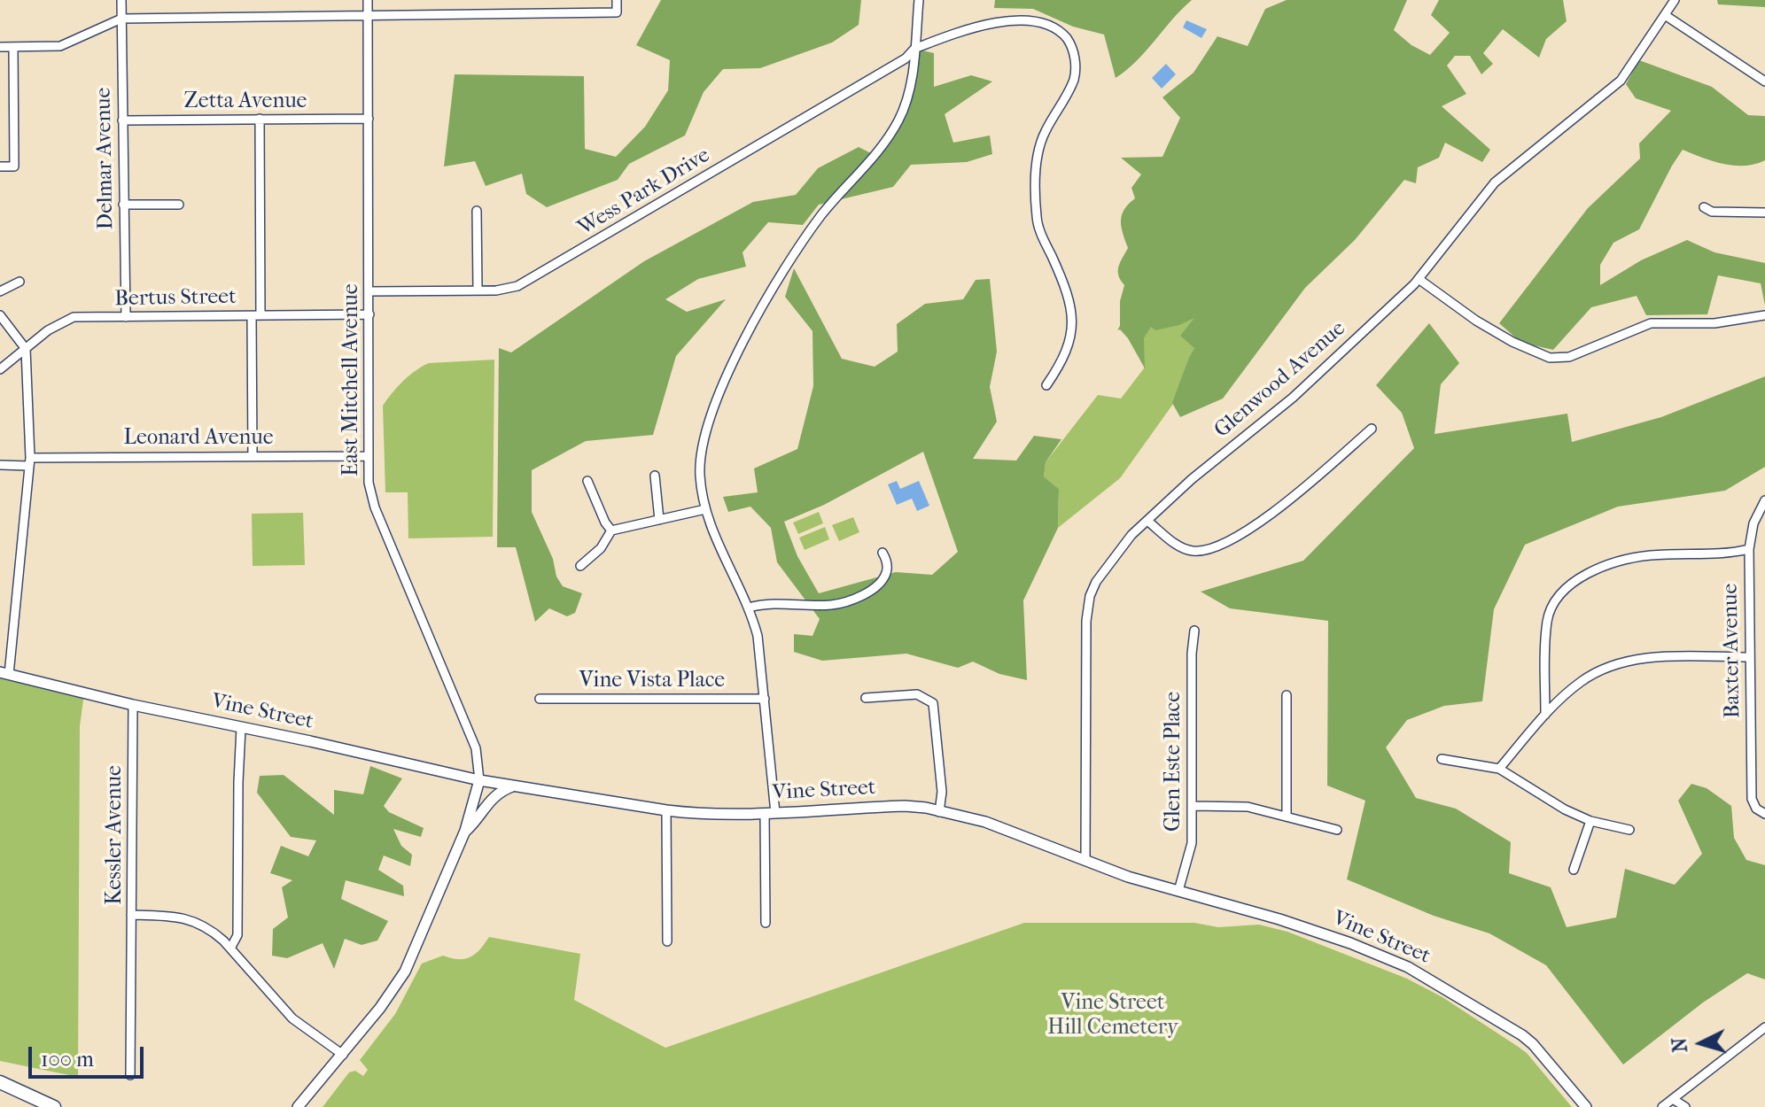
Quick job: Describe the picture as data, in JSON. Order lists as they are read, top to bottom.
{
  "streets": {
    "main road": ["Vine Street"],
    "street": [
      "Zetta Avenue",
      "Delmar Avenue",
      "Wess Park Drive",
      "Bertus Street",
      "East Mitchell Avenue",
      "Glenwood Avenue",
      "Leonard Avenue",
      "Baxter Avenue",
      "Vine Vista Place",
      "Glen Este Place",
      "Kessler Avenue"
    ]
  },
  "crossings": [
    ["Zetta Avenue", "Delmar Avenue"],
    ["Zetta Avenue", "East Mitchell Avenue"],
    ["Delmar Avenue", "Bertus Street"],
    ["Wess Park Drive", "East Mitchell Avenue"],
    ["Bertus Street", "East Mitchell Avenue"],
    ["East Mitchell Avenue", "Leonard Avenue"],
    ["East Mitchell Avenue", "Vine Street"],
    ["Glenwood Avenue", "Vine Street"],
    ["Vine Street", "Glen Este Place"],
    ["Vine Street", "Kessler Avenue"]
  ],
  "parks": ["Vine Street Hill Cemetery"],
  "scale_bar": "100 m",
  "north": "left"
}
